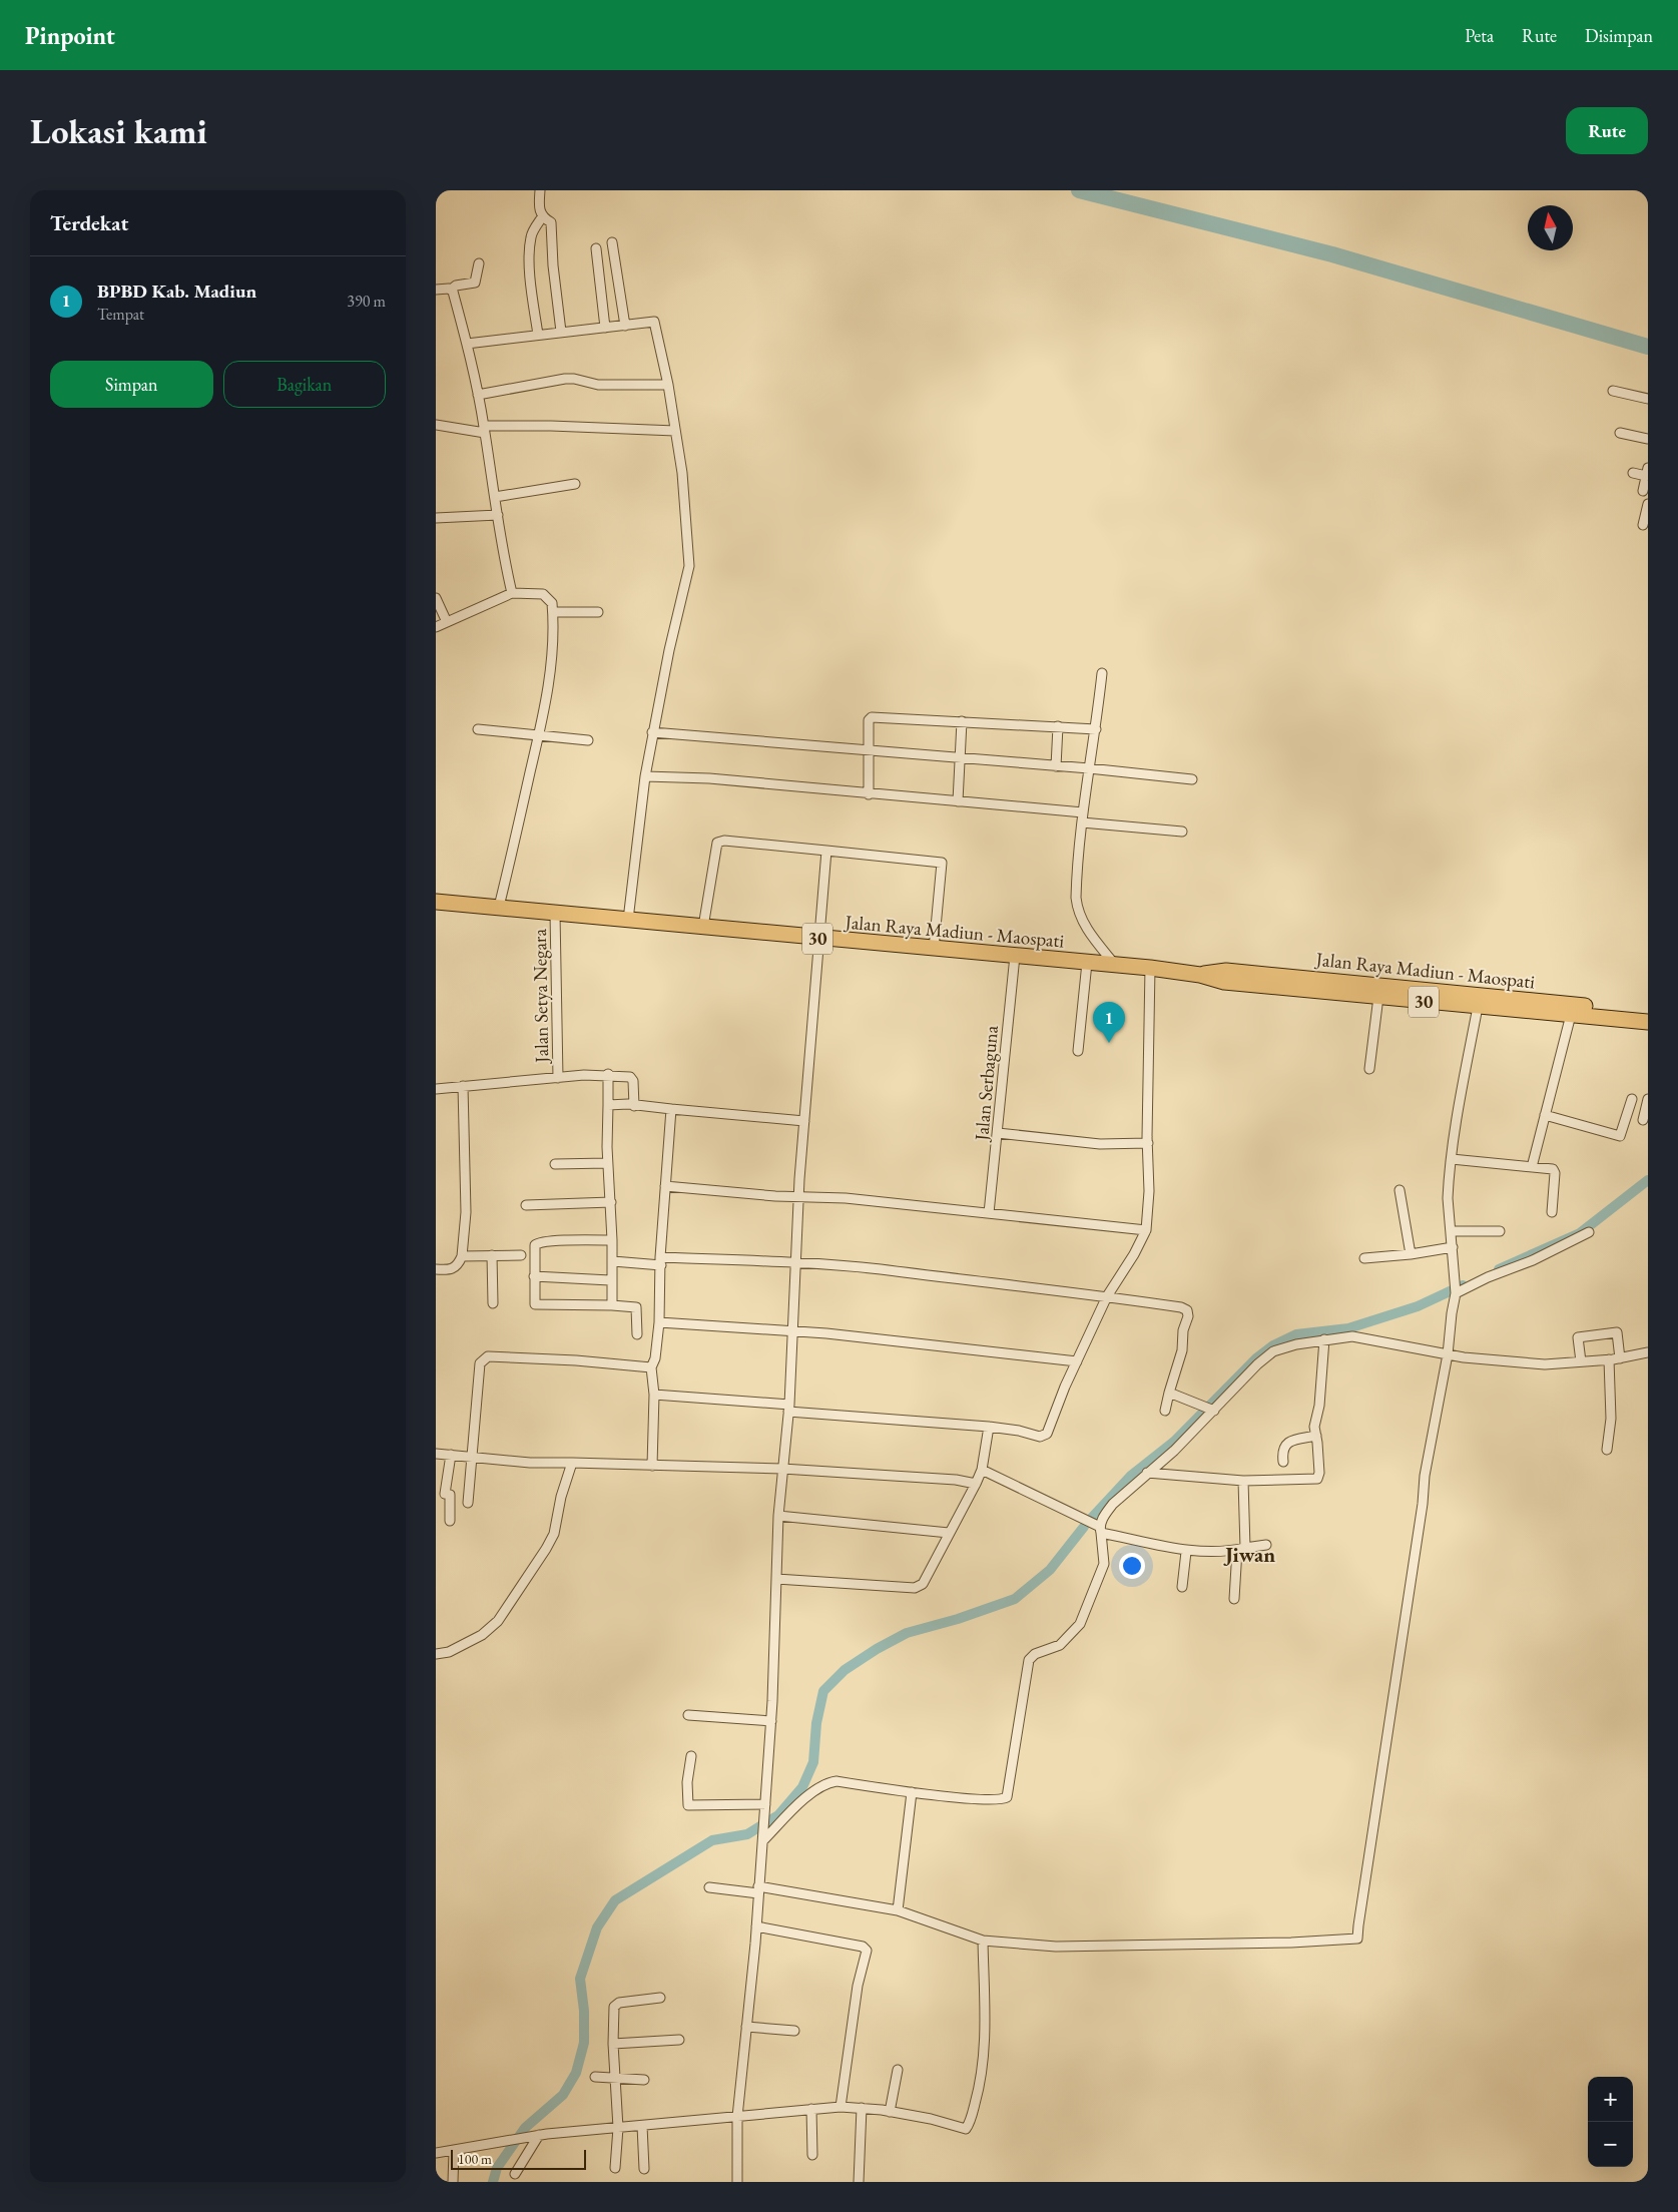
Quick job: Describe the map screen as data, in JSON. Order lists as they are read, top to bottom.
{
  "streets": {
    "highway": ["Jalan Raya Madiun - Maospati", "30"],
    "street": ["Jalan Setya Negara", "Jalan Serbaguna"]
  },
  "crossings": [
    ["Jalan Raya Madiun - Maospati", "Jalan Setya Negara"],
    ["Jalan Raya Madiun - Maospati", "Jalan Serbaguna"]
  ],
  "districts": ["Jiwan"],
  "scale_bar": "100 m",
  "north": "top",
  "page": {
    "header": "Pinpoint",
    "nav": ["Peta", "Rute", "Disimpan"],
    "buttons": [
      "Rute",
      ["Simpan", "Bagikan"]
    ],
    "title": "Lokasi kami",
    "heading": "Terdekat",
    "list": [
      {
        "mark": "1",
        "name": "BPBD Kab. Madiun",
        "note": "Tempat",
        "value": "390 m"
      }
    ],
    "pins": "1",
    "map_buttons": ["+", "−"],
    "scale": "100 m"
  }
}
